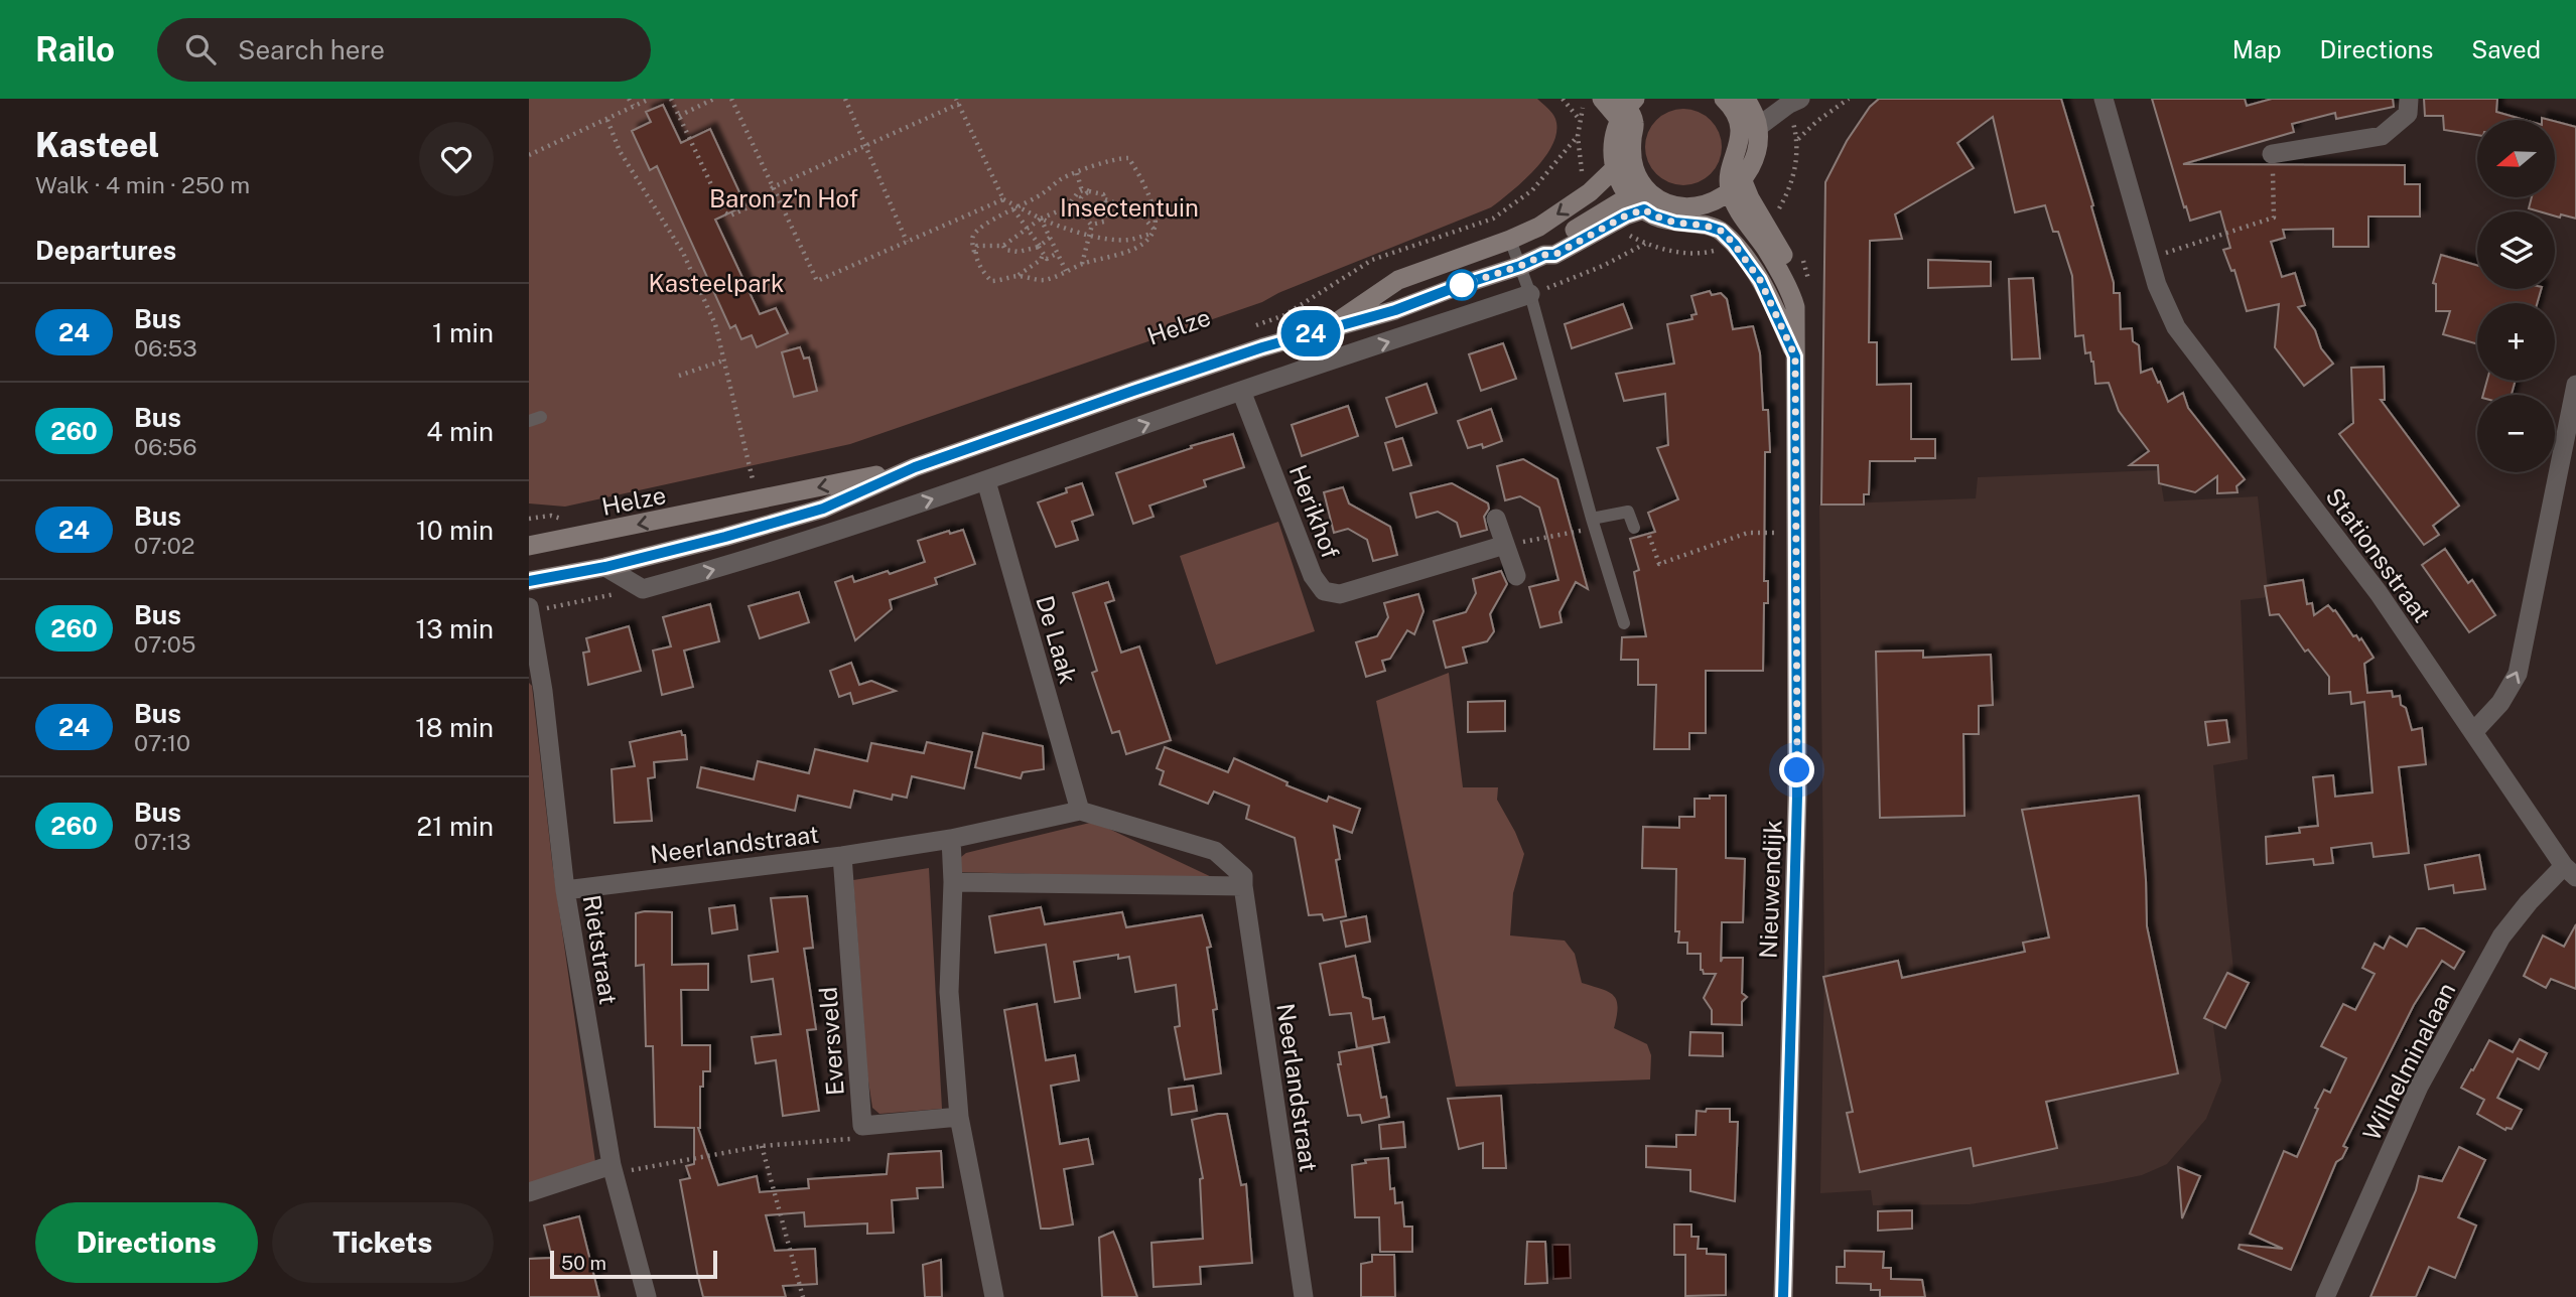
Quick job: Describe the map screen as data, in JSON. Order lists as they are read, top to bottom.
{
  "streets": {
    "main road": ["Helze", "Nieuwendijk"],
    "street": [
      "Herikhof",
      "Stationsstraat",
      "De Laak",
      "Neerlandstraat",
      "Rietstraat",
      "Eversveld",
      "Wilhelminalaan"
    ]
  },
  "crossings": [
    ["Helze", "Nieuwendijk"],
    ["Stationsstraat", "Wilhelminalaan"],
    ["De Laak", "Neerlandstraat"],
    ["Neerlandstraat", "Rietstraat"],
    ["Neerlandstraat", "Eversveld"]
  ],
  "parks": ["Baron z'n Hof", "Insectentuin", "Kasteelpark"],
  "lines": ["bus line 24"],
  "scale_bar": "50 m",
  "north": "left",
  "page": {
    "header": "Railo",
    "search": "Search here",
    "nav": ["Map", "Directions", "Saved"],
    "heading": [
      ["Kasteel", "Walk · 4 min · 250 m"],
      "Departures"
    ],
    "on_map": "24",
    "map_buttons": ["+", "−"],
    "list": [
      {
        "mark": "24",
        "name": "Bus",
        "note": "06:53",
        "value": "1 min"
      },
      {
        "mark": "260",
        "name": "Bus",
        "note": "06:56",
        "value": "4 min"
      },
      {
        "mark": "24",
        "name": "Bus",
        "note": "07:02",
        "value": "10 min"
      },
      {
        "mark": "260",
        "name": "Bus",
        "note": "07:05",
        "value": "13 min"
      },
      {
        "mark": "24",
        "name": "Bus",
        "note": "07:10",
        "value": "18 min"
      },
      {
        "mark": "260",
        "name": "Bus",
        "note": "07:13",
        "value": "21 min"
      }
    ],
    "buttons": ["Directions", "Tickets"],
    "scale": "50 m"
  }
}
